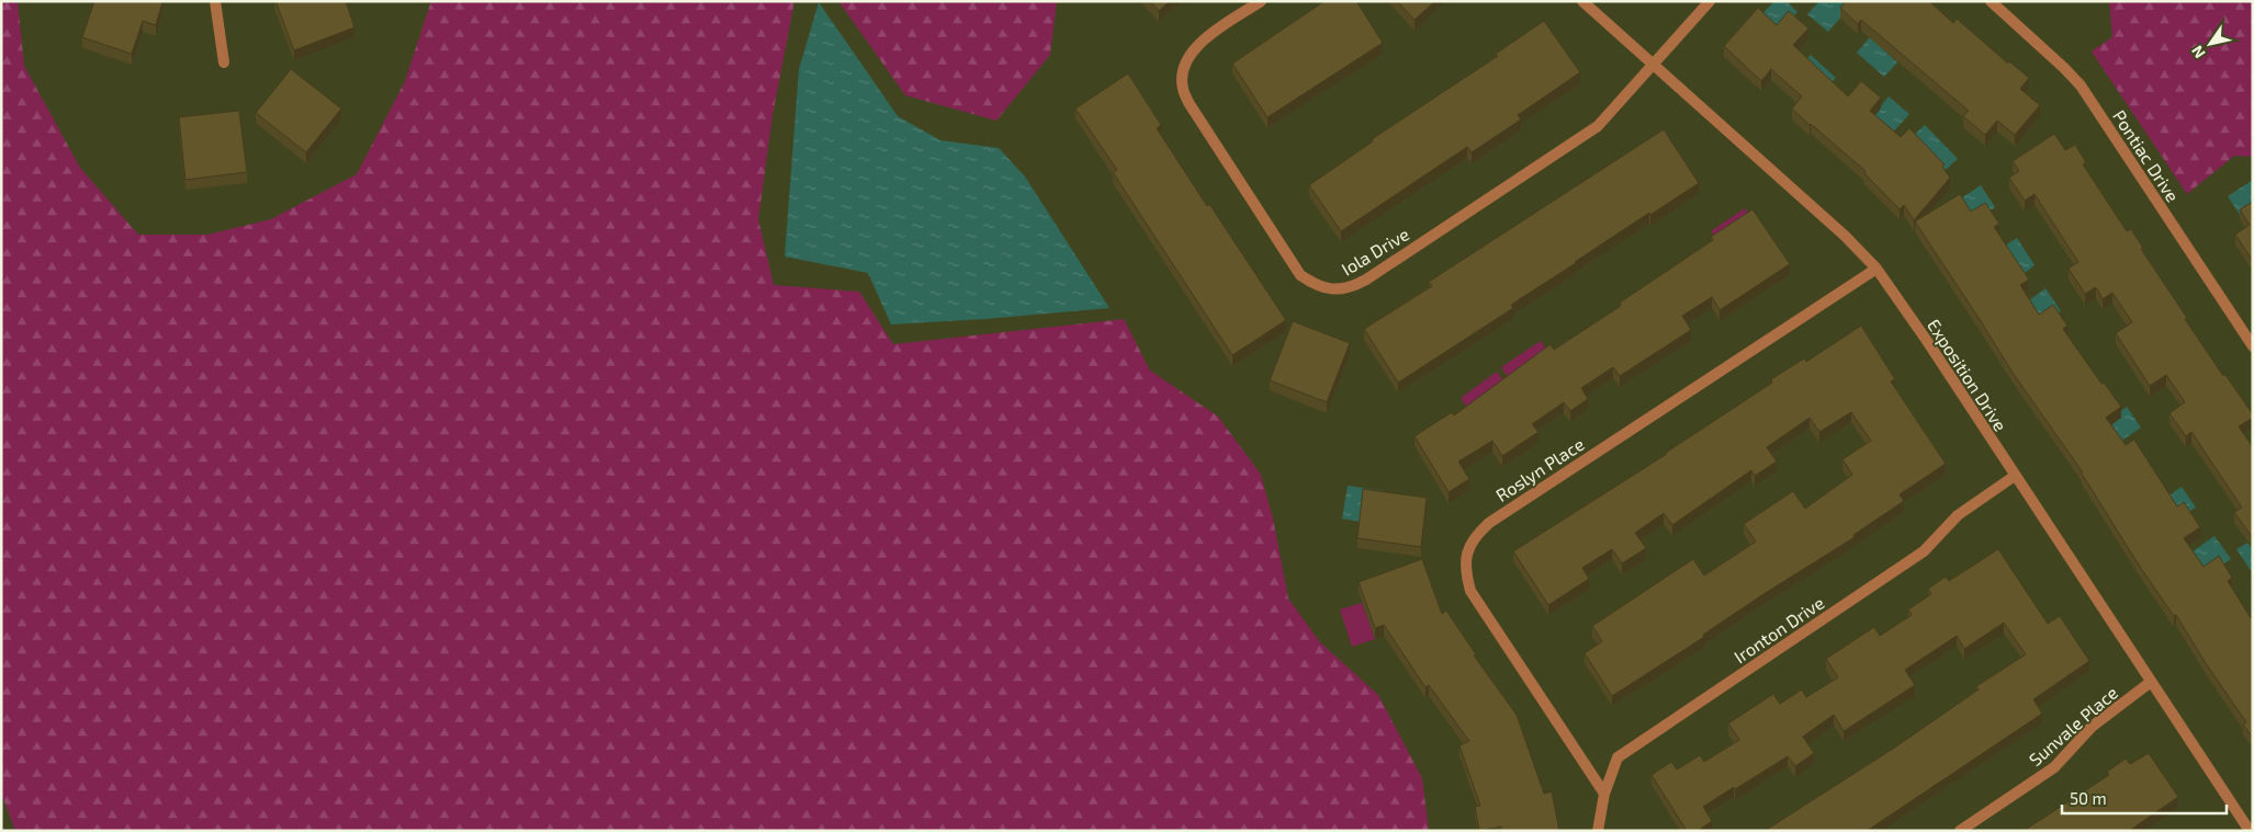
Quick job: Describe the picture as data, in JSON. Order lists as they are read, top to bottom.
{
  "streets": {
    "street": [
      "Pontiac Drive",
      "Iola Drive",
      "Exposition Drive",
      "Roslyn Place",
      "Ironton Drive",
      "Sunvale Place"
    ]
  },
  "crossings": [
    ["Iola Drive", "Exposition Drive"],
    ["Exposition Drive", "Roslyn Place"],
    ["Exposition Drive", "Ironton Drive"],
    ["Exposition Drive", "Sunvale Place"],
    ["Roslyn Place", "Ironton Drive"]
  ],
  "scale_bar": "50 m",
  "north": "bottom left"
}
